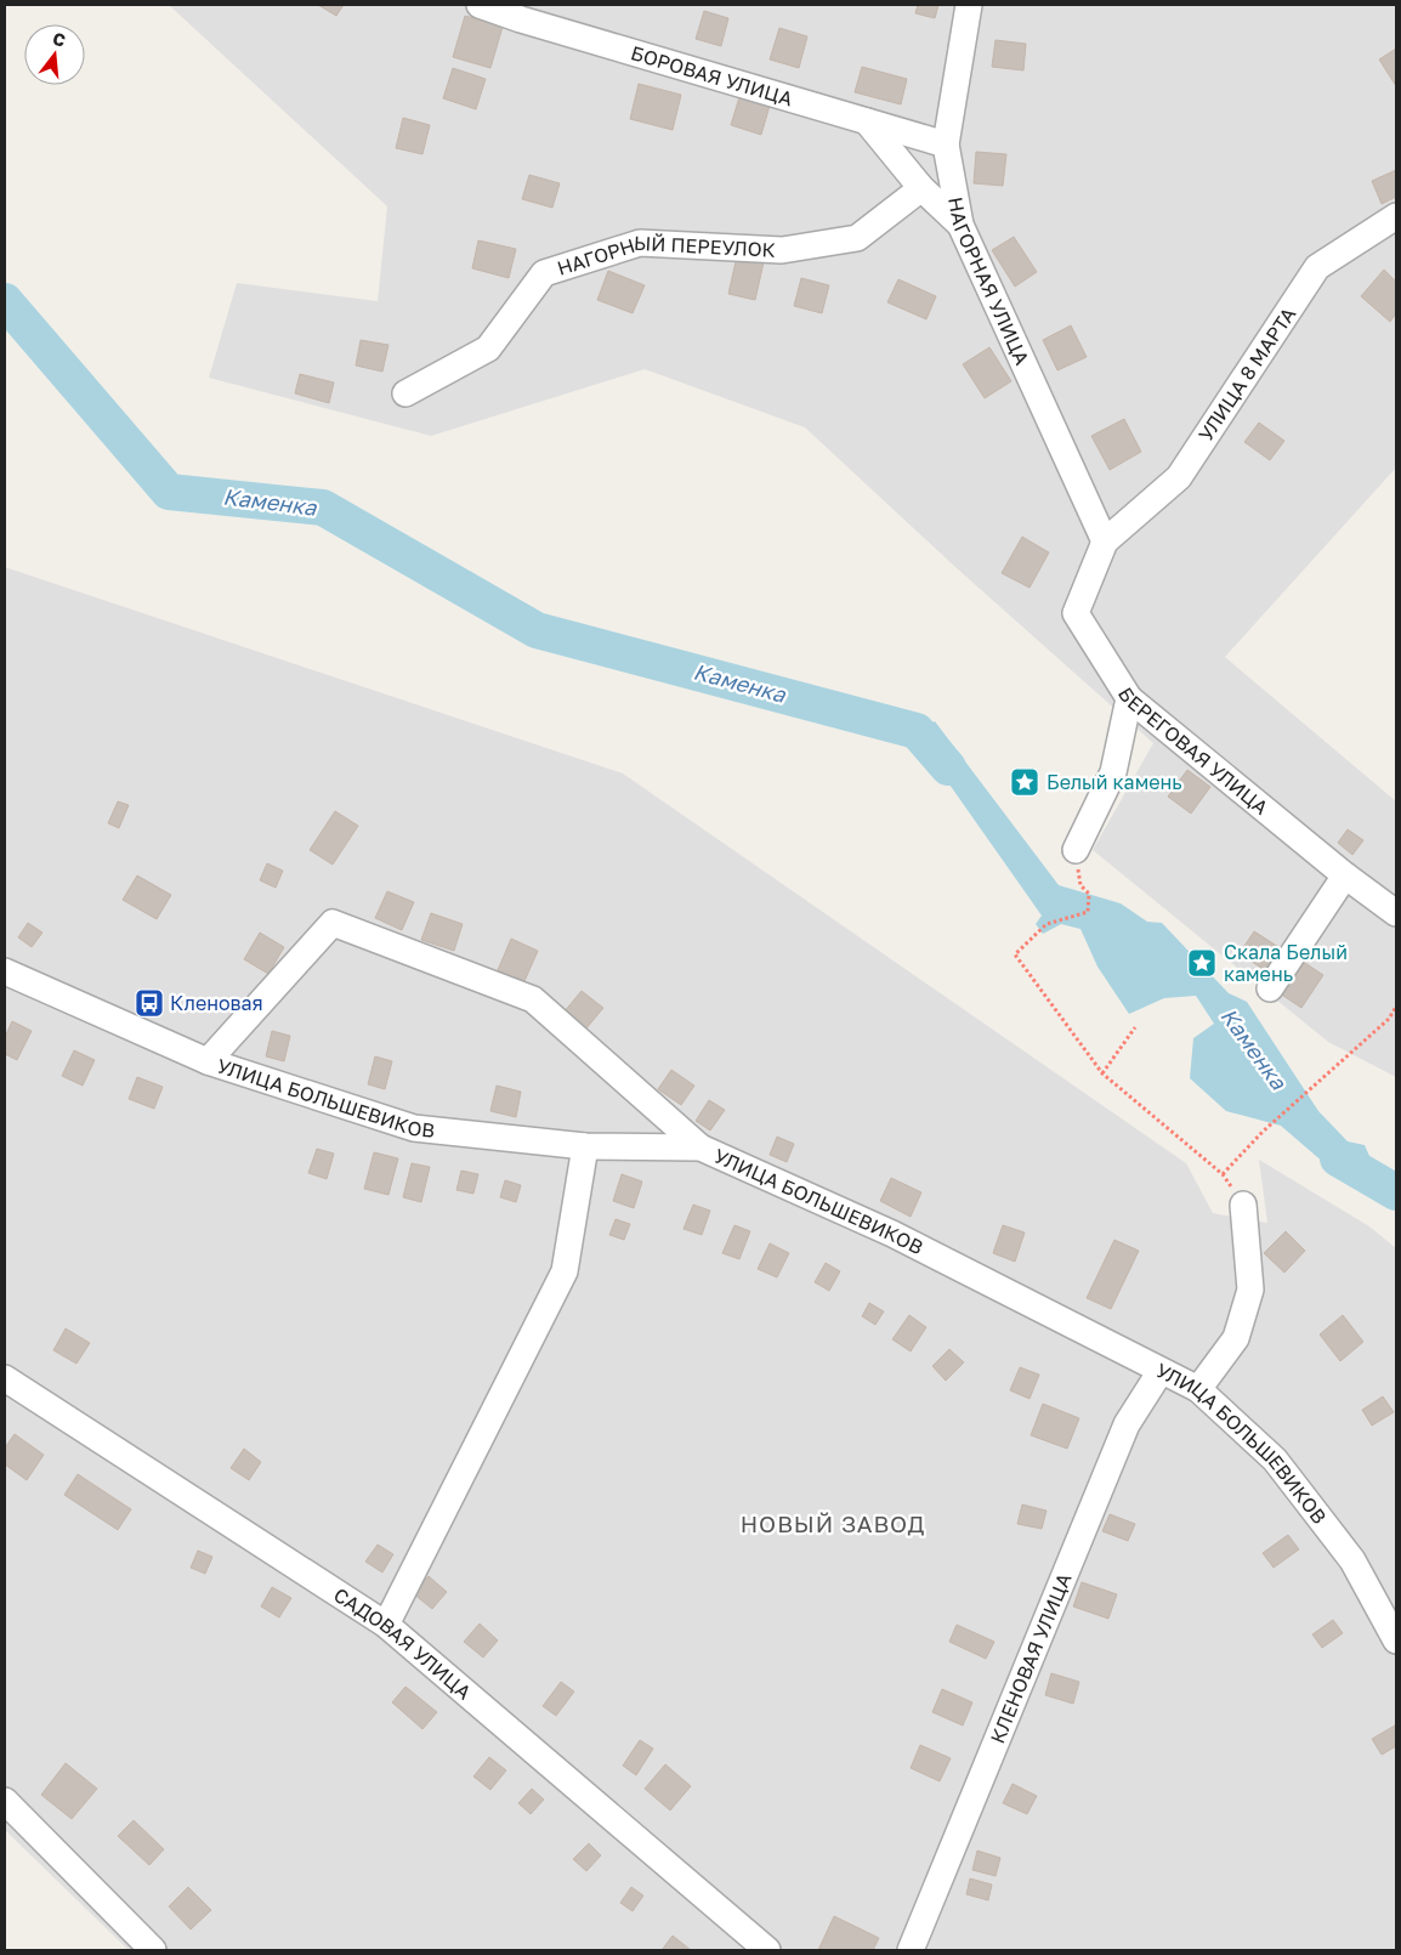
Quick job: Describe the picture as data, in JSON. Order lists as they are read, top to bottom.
{
  "streets": {
    "street": [
      "БОРОВАЯ УЛИЦА",
      "НАГОРНЫЙ ПЕРЕУЛОК",
      "НАГОРНАЯ УЛИЦА",
      "УЛИЦА 8 МАРТА",
      "БЕРЕГОВАЯ УЛИЦА",
      "УЛИЦА БОЛЬШЕВИКОВ",
      "САДОВАЯ УЛИЦА",
      "КЛЕНОВАЯ УЛИЦА"
    ]
  },
  "crossings": [
    ["БОРОВАЯ УЛИЦА", "НАГОРНАЯ УЛИЦА"],
    ["НАГОРНАЯ УЛИЦА", "УЛИЦА 8 МАРТА"],
    ["НАГОРНАЯ УЛИЦА", "БЕРЕГОВАЯ УЛИЦА"],
    ["УЛИЦА 8 МАРТА", "БЕРЕГОВАЯ УЛИЦА"],
    ["УЛИЦА БОЛЬШЕВИКОВ", "КЛЕНОВАЯ УЛИЦА"]
  ],
  "districts": ["НОВЫЙ ЗАВОД"],
  "water": ["Каменка"],
  "places": {
    "place": ["Белый камень", "Скала Белый камень"],
    "bus stop": ["Кленовая"]
  },
  "north": "top"
}
